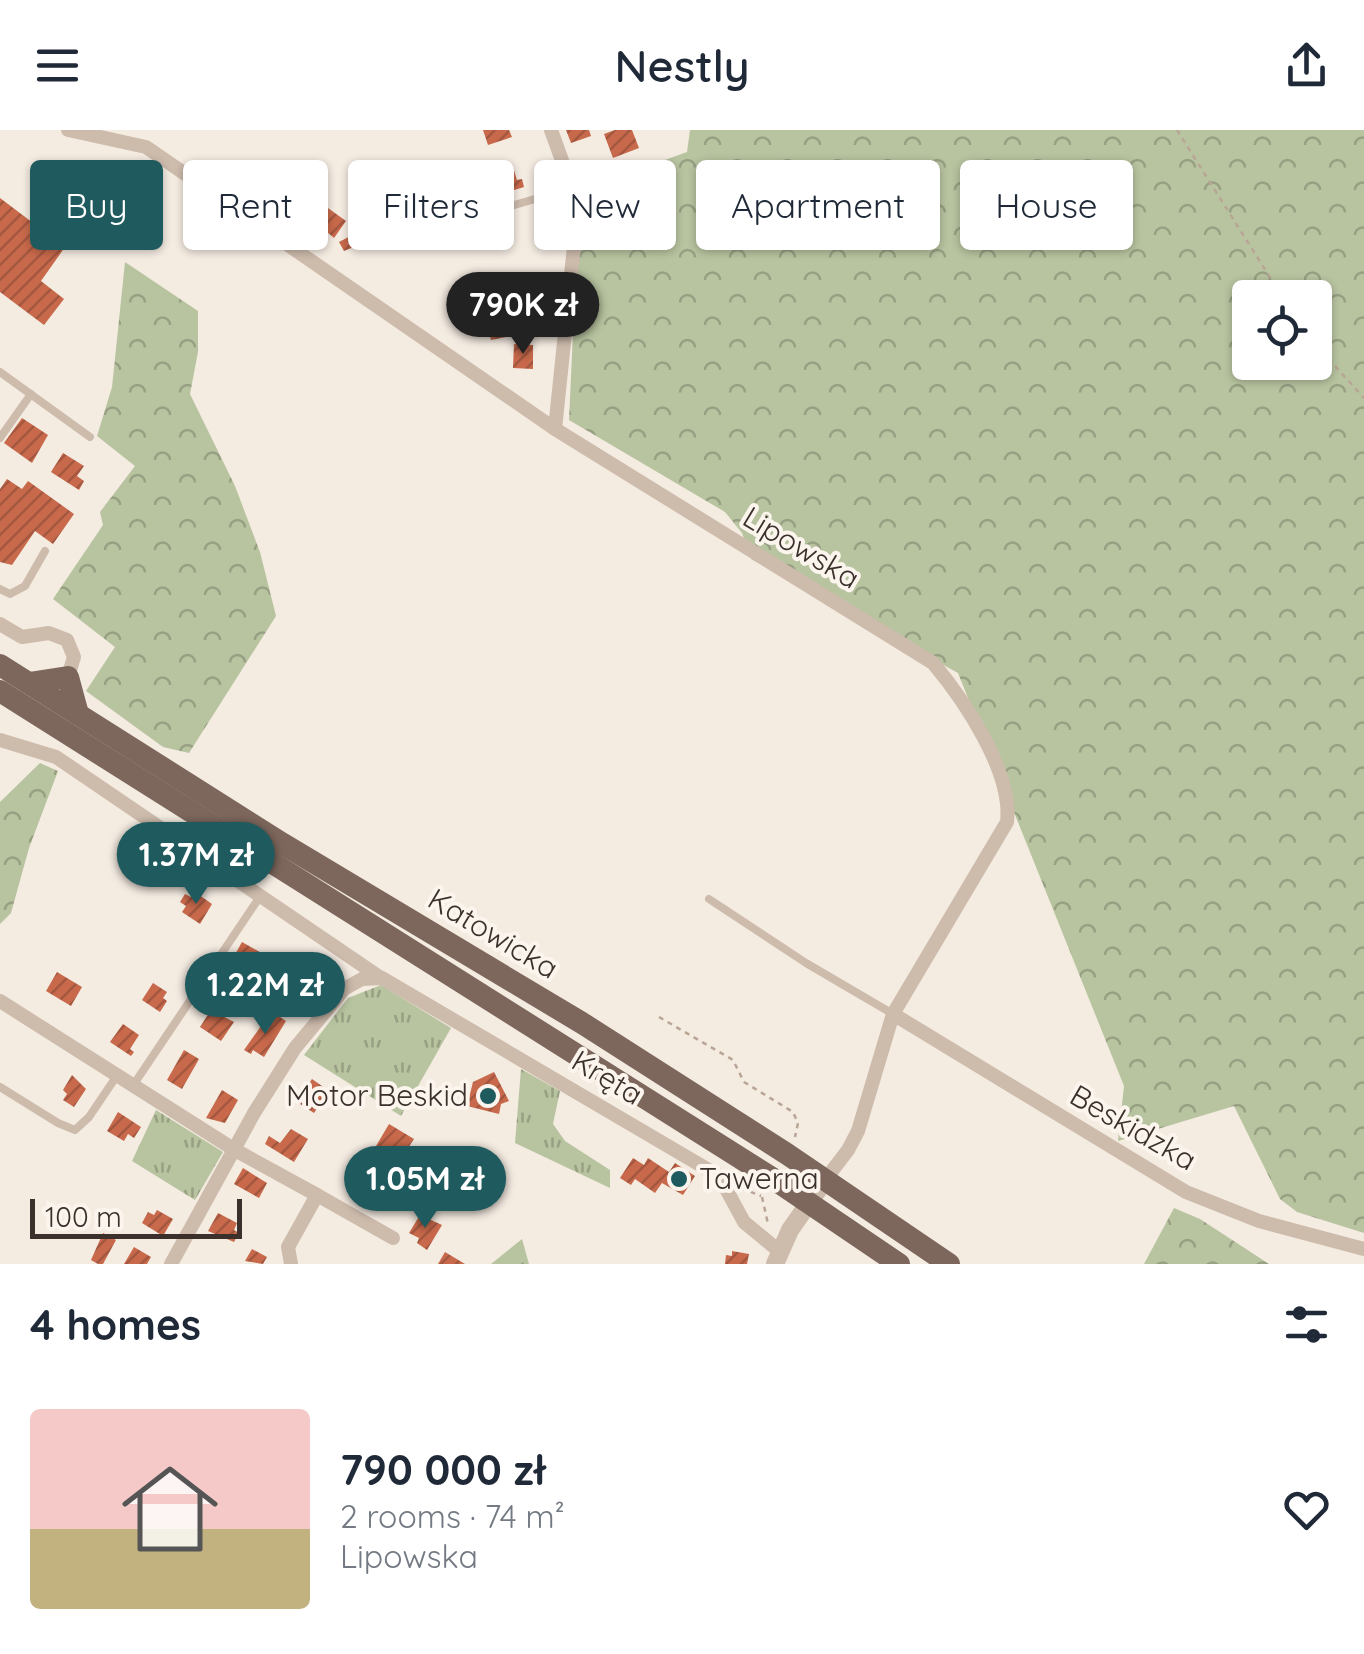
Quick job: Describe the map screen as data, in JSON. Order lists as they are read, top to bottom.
{
  "streets": {
    "main road": ["Katowicka"],
    "street": ["Lipowska", "Kręta", "Beskidzka"]
  },
  "crossings": [
    ["Lipowska", "Katowicka"],
    ["Lipowska", "Kręta"],
    ["Lipowska", "Beskidzka"]
  ],
  "places": ["Motor Beskid", "Tawerna"],
  "scale_bar": "100 m",
  "page": {
    "header": "Nestly",
    "chip": [
      "Buy",
      "Rent",
      "Filters",
      "New",
      "Apartment",
      "House"
    ],
    "price": [
      "790K zł",
      "1.37M zł",
      "1.22M zł",
      "1.05M zł"
    ],
    "scale": "100 m",
    "heading": "4 homes",
    "list": [
      {
        "name": "790 000 zł",
        "note": "2 rooms · 74 m² · Lipowska"
      }
    ]
  }
}
